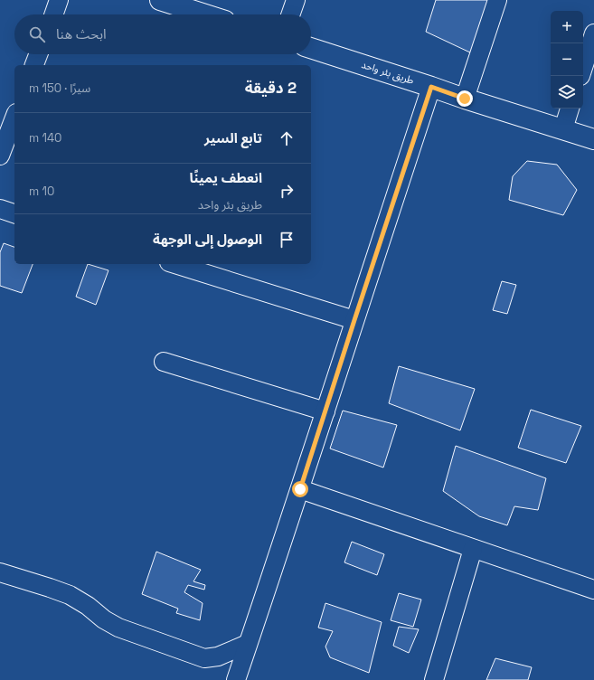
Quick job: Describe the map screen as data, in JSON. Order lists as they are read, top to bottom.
{
  "streets": {
    "main road": ["طريق بئر واحد"]
  },
  "page": {
    "map_buttons": ["+", "−"],
    "search": "ابحث هنا",
    "heading": ["2 دقيقة", "سيرًا · 150 m"],
    "list": [
      ["تابع السير", "140 m"],
      ["انعطف يمينًا", "طريق بئر واحد", "10 m"],
      "الوصول إلى الوجهة"
    ]
  }
}
